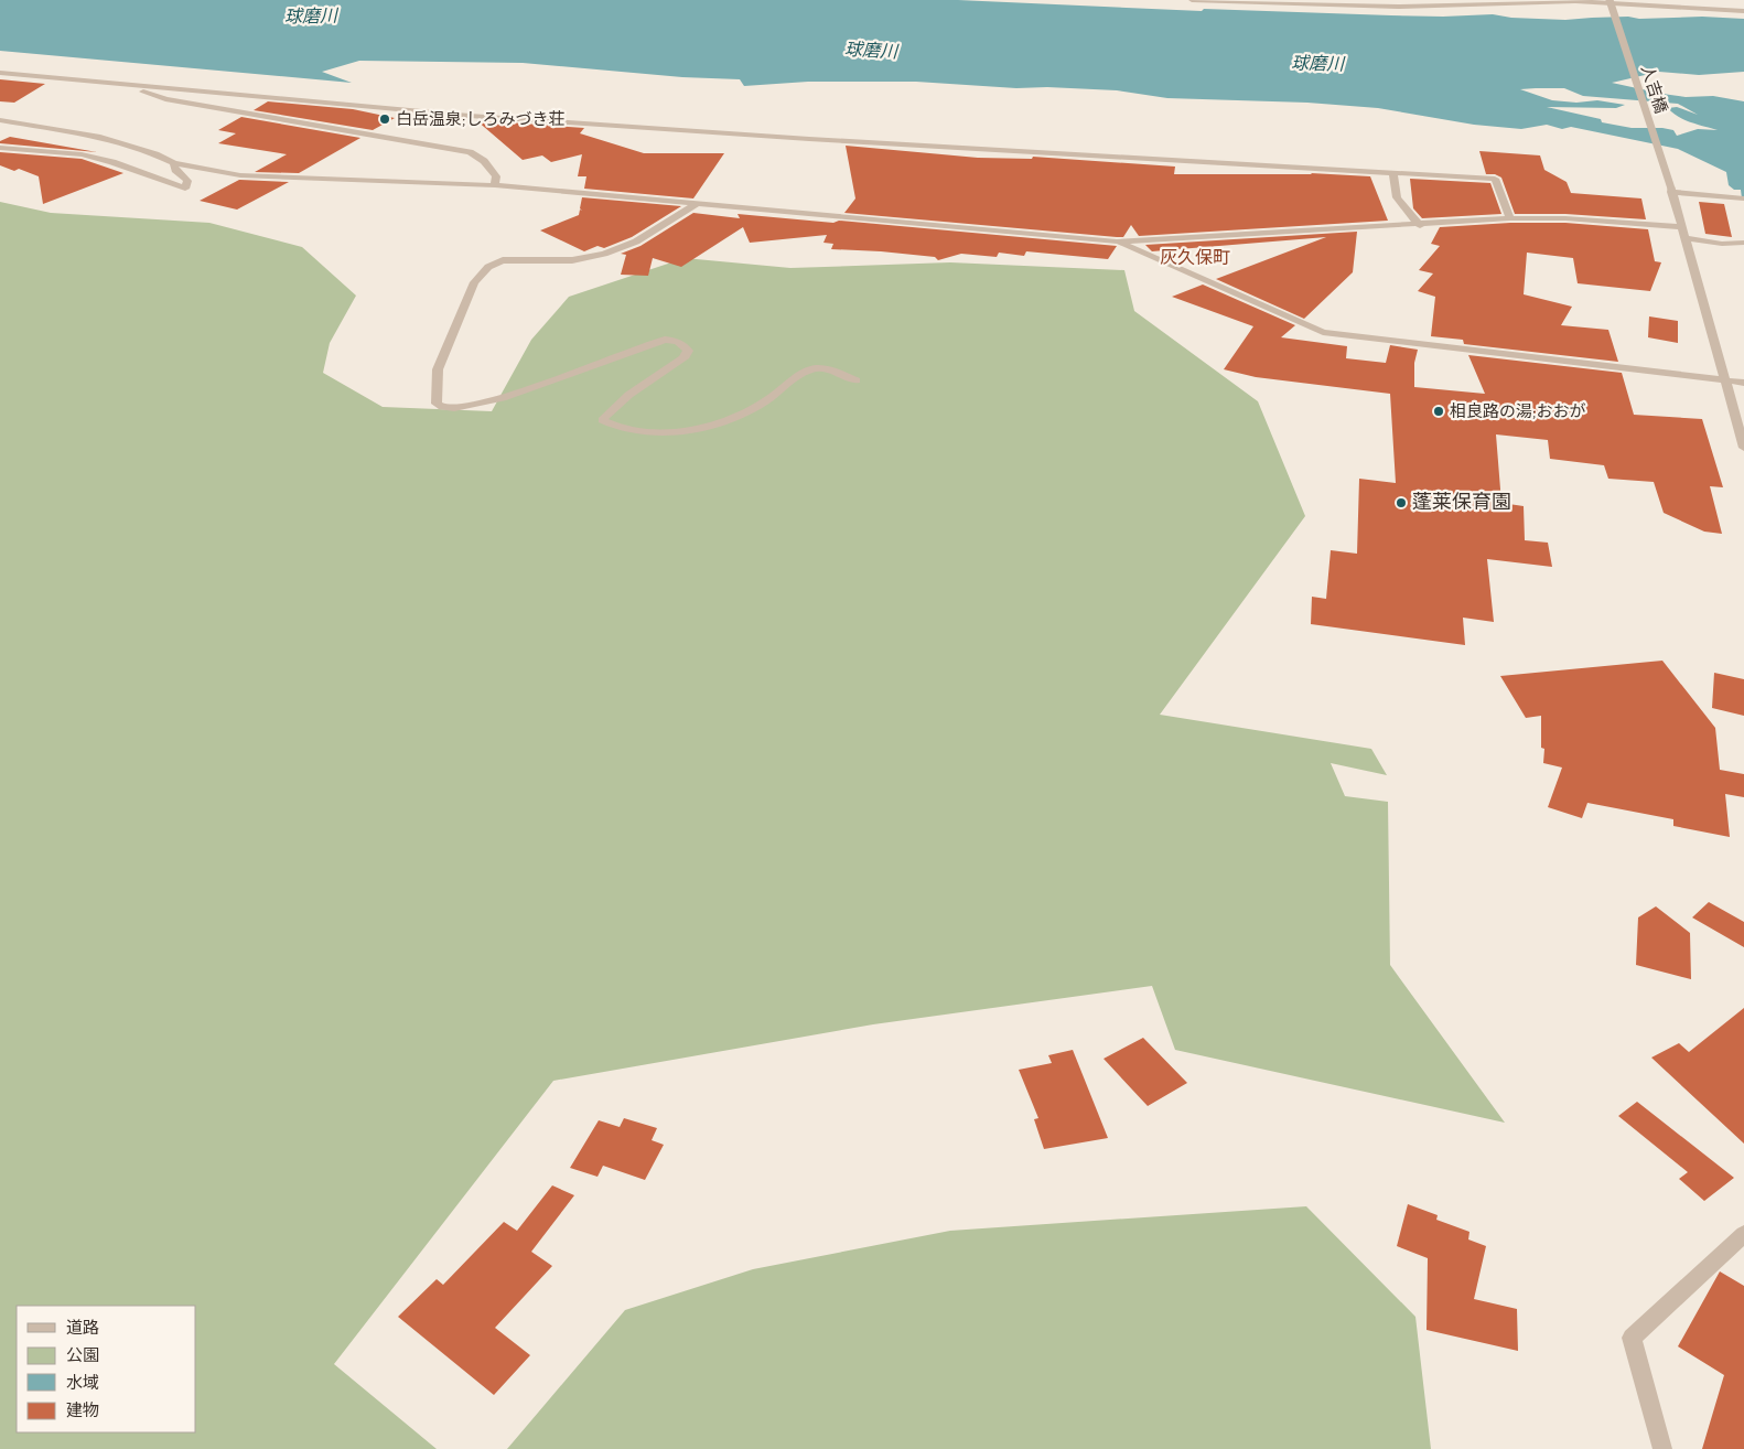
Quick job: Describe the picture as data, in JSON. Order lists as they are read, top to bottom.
{
  "streets": {
    "street": ["人吉橋"]
  },
  "districts": ["灰久保町"],
  "water": ["球磨川"],
  "places": ["白岳温泉;しろみづき荘", "相良路の湯;おおが", "蓬莱保育園"],
  "legend": [
    "道路",
    "公園",
    "水域",
    "建物"
  ]
}
